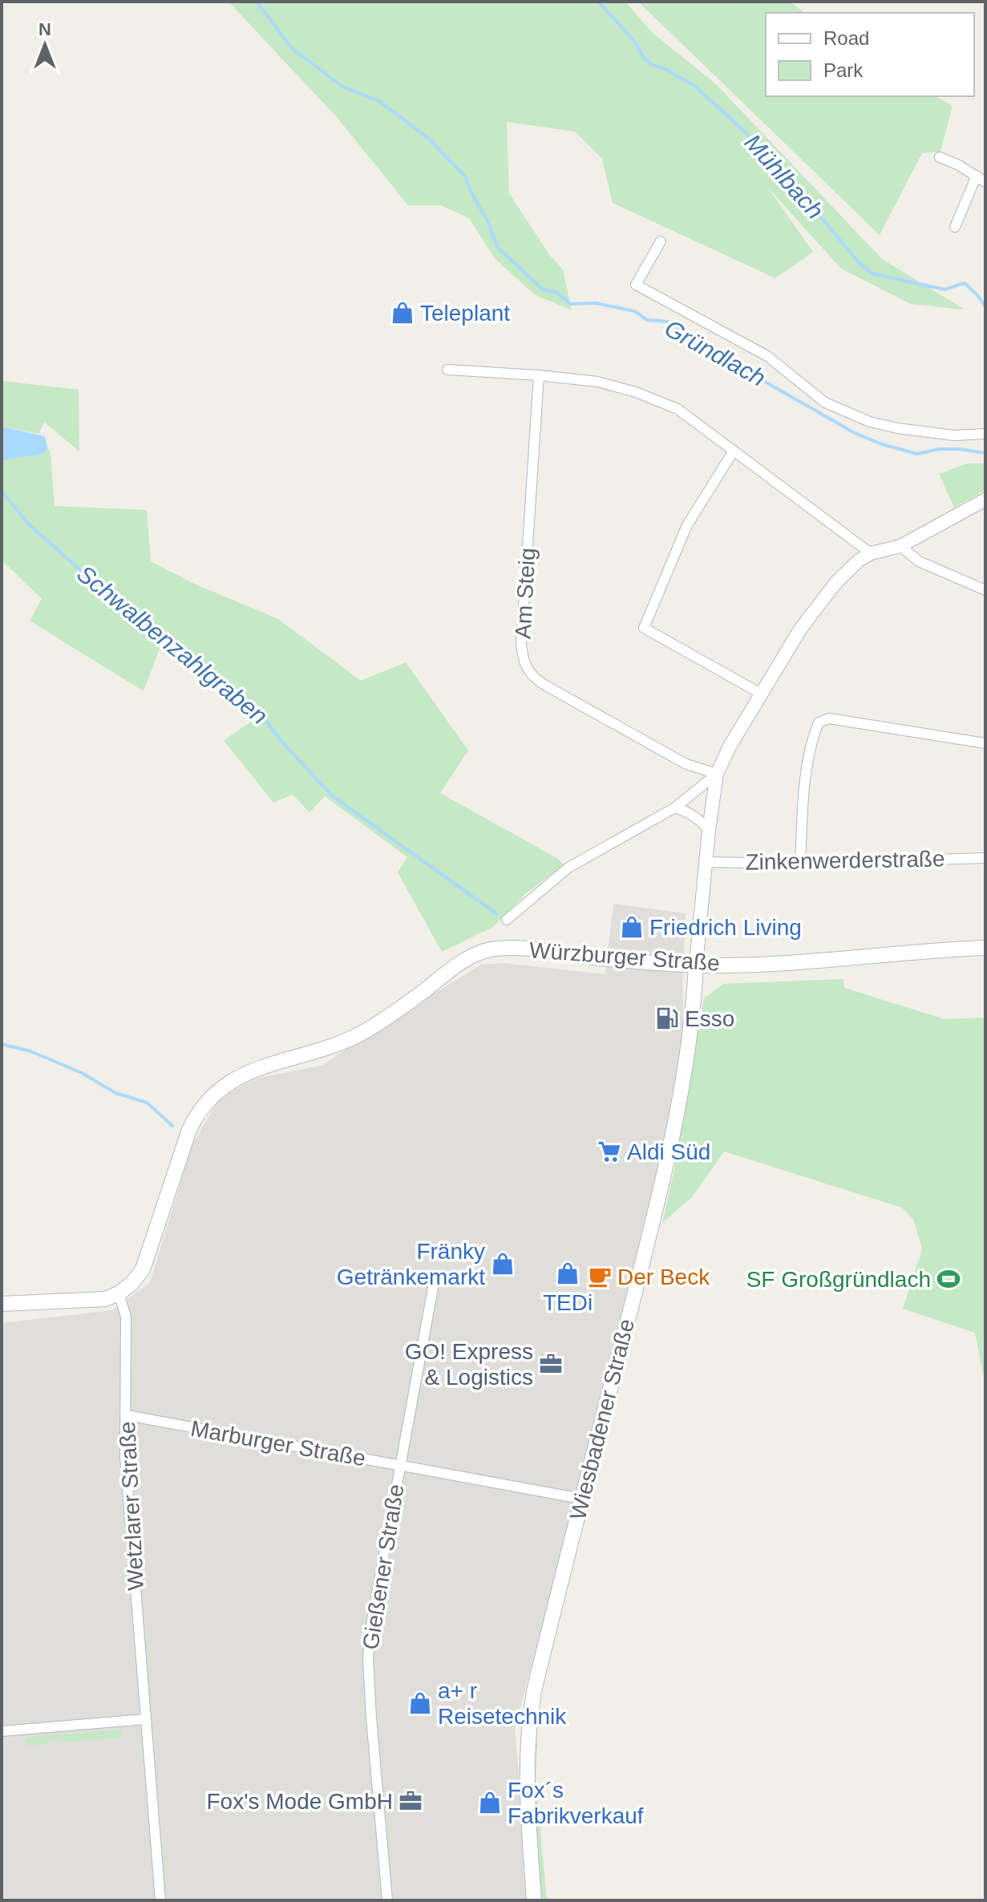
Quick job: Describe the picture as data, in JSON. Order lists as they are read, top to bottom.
{
  "streets": {
    "main road": ["Würzburger Straße", "Wiesbadener Straße"],
    "street": [
      "Am Steig",
      "Zinkenwerderstraße",
      "Marburger Straße",
      "Wetzlarer Straße",
      "Gießener Straße"
    ]
  },
  "crossings": [
    ["Am Steig", "Wiesbadener Straße"],
    ["Zinkenwerderstraße", "Wiesbadener Straße"],
    ["Würzburger Straße", "Wiesbadener Straße"],
    ["Würzburger Straße", "Wetzlarer Straße"],
    ["Wiesbadener Straße", "Marburger Straße"],
    ["Marburger Straße", "Wetzlarer Straße"],
    ["Marburger Straße", "Gießener Straße"]
  ],
  "water": ["Mühlbach", "Gründlach", "Schwalbenzahlgraben"],
  "places": {
    "shop": [
      "Teleplant",
      "Friedrich Living",
      "Fränky Getränkemarkt",
      "TEDi",
      "a+ r Reisetechnik",
      "Fox´s Fabrikverkauf"
    ],
    "fuel station": ["Esso"],
    "supermarket": ["Aldi Süd"],
    "cafe": ["Der Beck"],
    "sports": ["SF Großgründlach"],
    "office": ["GO! Express & Logistics", "Fox's Mode GmbH"]
  },
  "legend": ["Road", "Park"],
  "north": "top"
}
